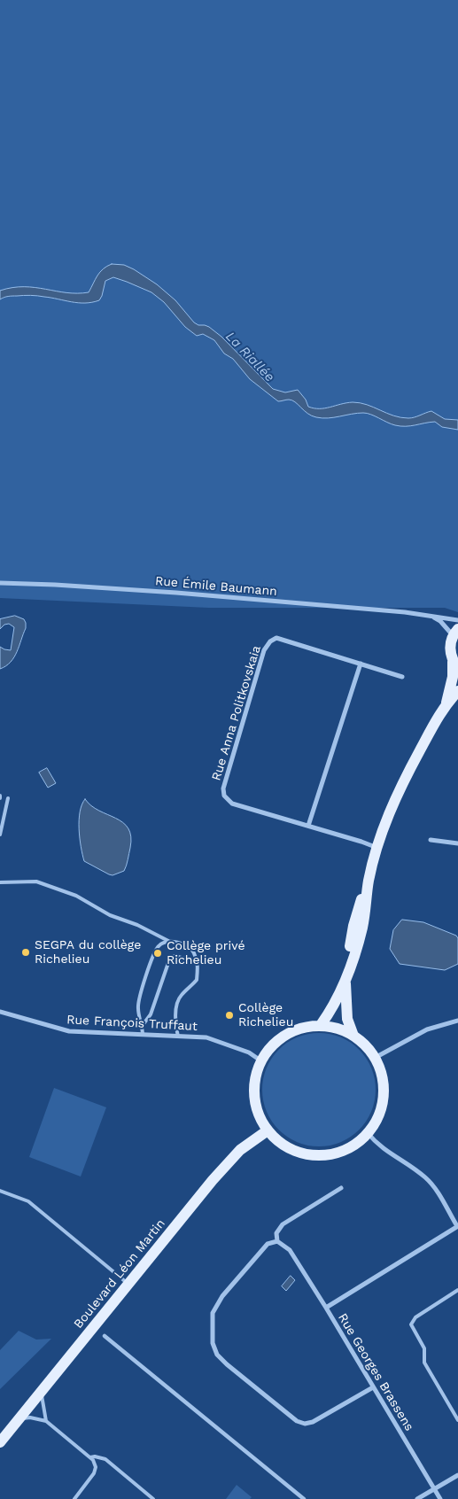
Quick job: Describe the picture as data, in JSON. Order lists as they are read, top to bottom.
{
  "streets": {
    "main road": ["Boulevard Léon Martin"],
    "street": [
      "Rue Émile Baumann",
      "Rue Anna Politkovskaia",
      "Rue François Truffaut",
      "Rue Georges Brassens"
    ]
  },
  "crossings": [
    ["Rue François Truffaut", "Boulevard Léon Martin"]
  ],
  "water": ["La Riallée"],
  "places": ["SEGPA du collège Richelieu", "Collège privé Richelieu", "Collège Richelieu"]
}
